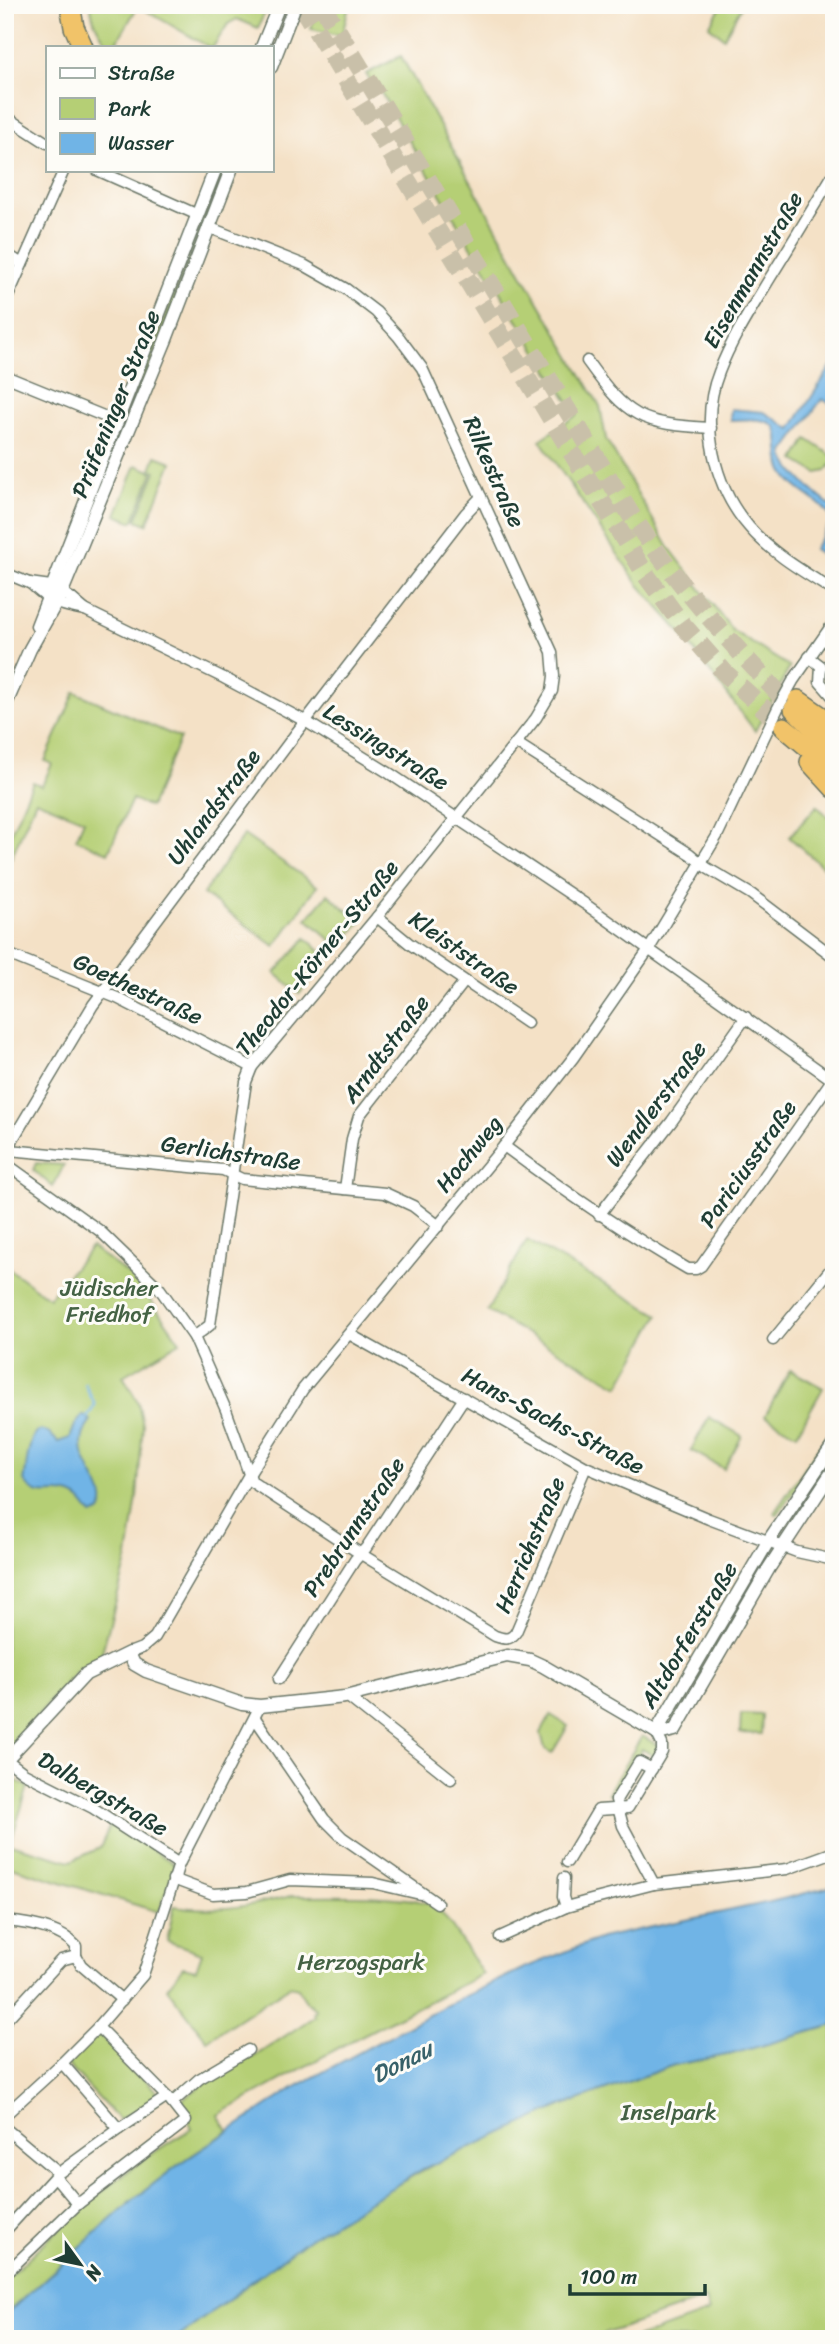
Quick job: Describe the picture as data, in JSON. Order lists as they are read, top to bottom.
{
  "streets": {
    "street": [
      "Eisenmannstraße",
      "Prüfeninger Straße",
      "Rilkestraße",
      "Lessingstraße",
      "Uhlandstraße",
      "Kleiststraße",
      "Theodor-Körner-Straße",
      "Goethestraße",
      "Arndtstraße",
      "Wendlerstraße",
      "Gerlichstraße",
      "Hochweg",
      "Pariciusstraße",
      "Hans-Sachs-Straße",
      "Prebrunnstraße",
      "Herrichstraße",
      "Altdorferstraße",
      "Dalbergstraße"
    ]
  },
  "crossings": [
    ["Prüfeninger Straße", "Rilkestraße"],
    ["Prüfeninger Straße", "Lessingstraße"],
    ["Rilkestraße", "Lessingstraße"],
    ["Rilkestraße", "Uhlandstraße"],
    ["Rilkestraße", "Theodor-Körner-Straße"],
    ["Lessingstraße", "Uhlandstraße"],
    ["Lessingstraße", "Theodor-Körner-Straße"],
    ["Lessingstraße", "Wendlerstraße"],
    ["Lessingstraße", "Hochweg"],
    ["Lessingstraße", "Pariciusstraße"],
    ["Uhlandstraße", "Goethestraße"],
    ["Uhlandstraße", "Gerlichstraße"],
    ["Kleiststraße", "Theodor-Körner-Straße"],
    ["Kleiststraße", "Arndtstraße"],
    ["Theodor-Körner-Straße", "Goethestraße"],
    ["Theodor-Körner-Straße", "Gerlichstraße"],
    ["Arndtstraße", "Gerlichstraße"],
    ["Wendlerstraße", "Pariciusstraße"],
    ["Gerlichstraße", "Hochweg"],
    ["Hochweg", "Hans-Sachs-Straße"],
    ["Hans-Sachs-Straße", "Prebrunnstraße"],
    ["Hans-Sachs-Straße", "Herrichstraße"],
    ["Hans-Sachs-Straße", "Altdorferstraße"],
    ["Prebrunnstraße", "Herrichstraße"]
  ],
  "water": ["Donau"],
  "parks": ["Jüdischer Friedhof", "Herzogspark", "Inselpark"],
  "legend": ["Straße", "Park", "Wasser"],
  "scale_bar": "100 m",
  "north": "bottom right"
}
